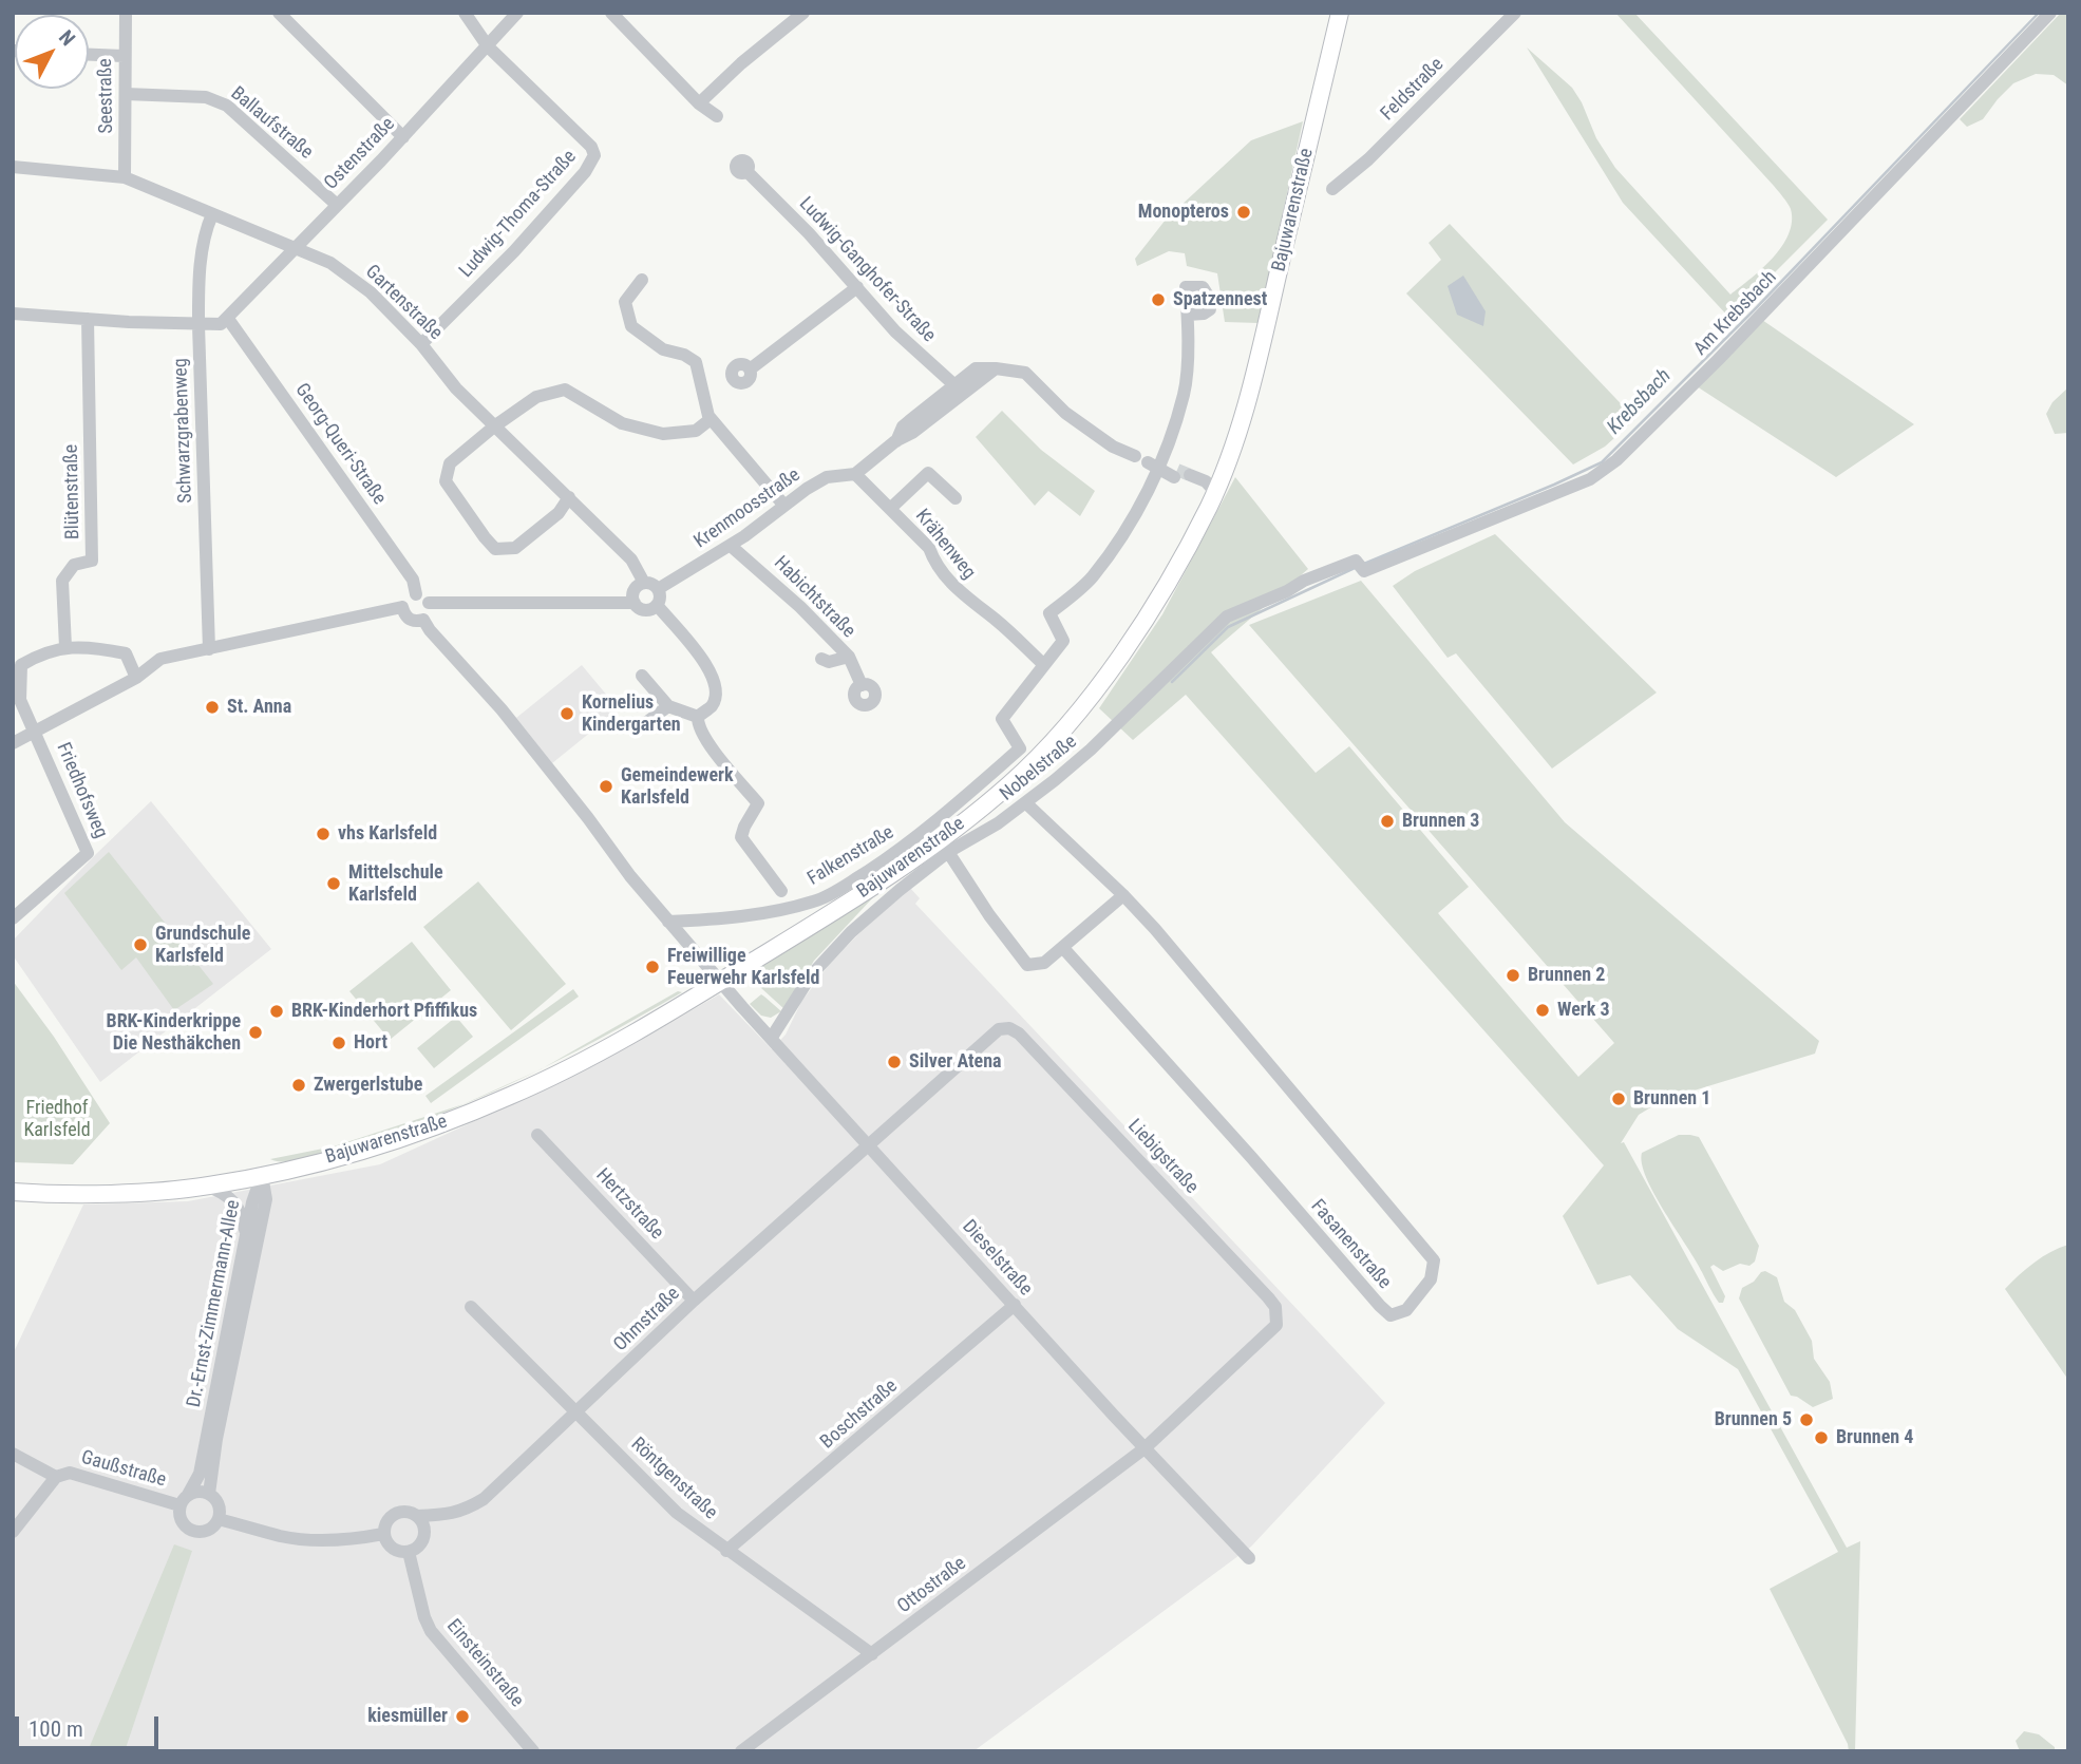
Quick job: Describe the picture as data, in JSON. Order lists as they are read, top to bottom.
{
  "streets": {
    "main road": ["Bajuwarenstraße"],
    "street": [
      "Feldstraße",
      "Seestraße",
      "Ballaufstraße",
      "Ostenstraße",
      "Ludwig-Thoma-Straße",
      "Ludwig-Ganghofer-Straße",
      "Gartenstraße",
      "Am Krebsbach",
      "Schwarzgrabenweg",
      "Georg-Queri-Straße",
      "Blütenstraße",
      "Krenmoosstraße",
      "Krähenweg",
      "Habichtstraße",
      "Nobelstraße",
      "Friedhofsweg",
      "Falkenstraße",
      "Liebigstraße",
      "Hertzstraße",
      "Fasanenstraße",
      "Dieselstraße",
      "Dr.-Ernst-Zimmermann-Allee",
      "Ohmstraße",
      "Boschstraße",
      "Gaußstraße",
      "Röntgenstraße",
      "Ottostraße",
      "Einsteinstraße"
    ]
  },
  "crossings": [
    ["Seestraße", "Ballaufstraße"],
    ["Seestraße", "Gartenstraße"],
    ["Ballaufstraße", "Ostenstraße"],
    ["Ostenstraße", "Ludwig-Thoma-Straße"],
    ["Ostenstraße", "Gartenstraße"],
    ["Ostenstraße", "Georg-Queri-Straße"],
    ["Bajuwarenstraße", "Dieselstraße"],
    ["Bajuwarenstraße", "Dr.-Ernst-Zimmermann-Allee"],
    ["Ludwig-Thoma-Straße", "Gartenstraße"],
    ["Ludwig-Ganghofer-Straße", "Krenmoosstraße"],
    ["Gartenstraße", "Schwarzgrabenweg"],
    ["Gartenstraße", "Krenmoosstraße"],
    ["Am Krebsbach", "Nobelstraße"],
    ["Krenmoosstraße", "Krähenweg"],
    ["Krenmoosstraße", "Habichtstraße"],
    ["Krähenweg", "Falkenstraße"],
    ["Nobelstraße", "Fasanenstraße"],
    ["Nobelstraße", "Dieselstraße"],
    ["Liebigstraße", "Dieselstraße"],
    ["Liebigstraße", "Ohmstraße"],
    ["Liebigstraße", "Ottostraße"],
    ["Hertzstraße", "Ohmstraße"],
    ["Dieselstraße", "Ohmstraße"],
    ["Dieselstraße", "Boschstraße"],
    ["Dieselstraße", "Ottostraße"],
    ["Dr.-Ernst-Zimmermann-Allee", "Gaußstraße"],
    ["Ohmstraße", "Röntgenstraße"],
    ["Boschstraße", "Röntgenstraße"],
    ["Röntgenstraße", "Ottostraße"]
  ],
  "water": ["Krebsbach"],
  "parks": ["Friedhof Karlsfeld"],
  "places": [
    "Monopteros",
    "Spatzennest",
    "St. Anna",
    "Kornelius Kindergarten",
    "Gemeindewerk Karlsfeld",
    "Brunnen 3",
    "vhs Karlsfeld",
    "Mittelschule Karlsfeld",
    "Grundschule Karlsfeld",
    "Freiwillige Feuerwehr Karlsfeld",
    "Brunnen 2",
    "Werk 3",
    "BRK-Kinderhort Pfiffikus",
    "BRK-Kinderkrippe Die Nesthäkchen",
    "Hort",
    "Silver Atena",
    "Zwergerlstube",
    "Brunnen 1",
    "Brunnen 5",
    "Brunnen 4",
    "kiesmüller"
  ],
  "scale_bar": "100 m",
  "north": "top right"
}
